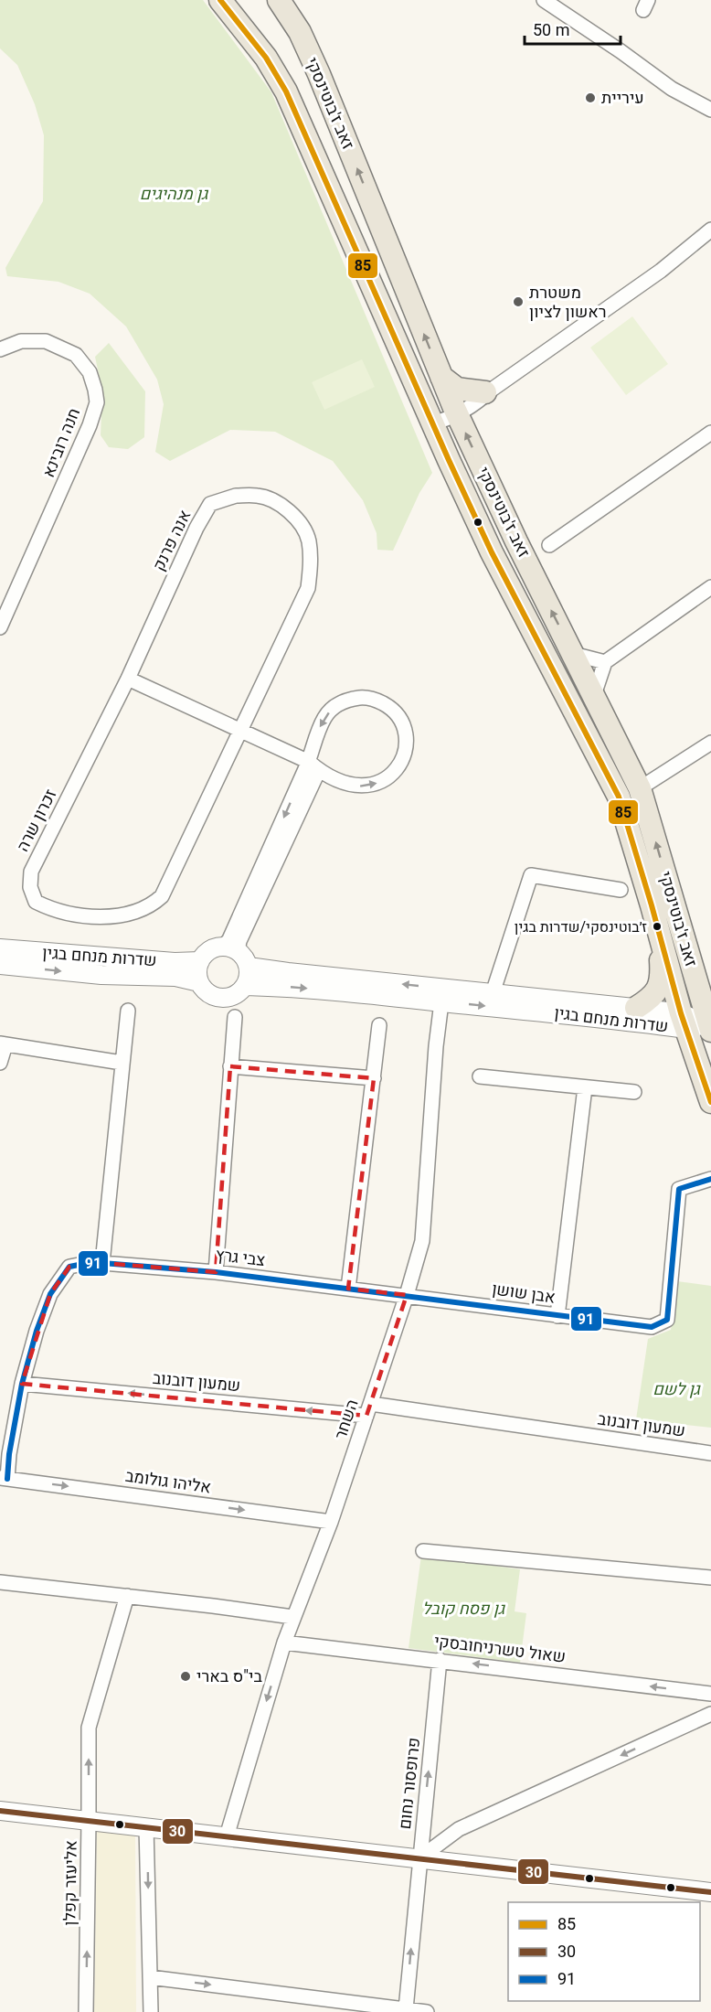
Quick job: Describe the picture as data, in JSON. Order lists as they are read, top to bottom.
{
  "streets": {
    "main road": ["זאב ז'בוטינסקי"],
    "street": [
      "חנה רובינא",
      "אנה פרנק",
      "זכרון שרה",
      "שדרות מנחם בגין",
      "צבי גרץ",
      "אבן שושן",
      "שמעון דובנוב",
      "השחר",
      "אליהו גולומב",
      "שאול טשרניחובסקי",
      "פרופסור נחום",
      "אליעזר קפלן"
    ]
  },
  "crossings": [
    ["זאב ז'בוטינסקי", "שדרות מנחם בגין"],
    ["אנה פרנק", "זכרון שרה"],
    ["שדרות מנחם בגין", "השחר"],
    ["צבי גרץ", "אבן שושן"],
    ["צבי גרץ", "שמעון דובנוב"],
    ["צבי גרץ", "השחר"],
    ["אבן שושן", "השחר"],
    ["שמעון דובנוב", "השחר"],
    ["השחר", "אליהו גולומב"],
    ["השחר", "שאול טשרניחובסקי"],
    ["שאול טשרניחובסקי", "פרופסור נחום"]
  ],
  "one_way": ["שמעון דובנוב", "פרופסור נחום"],
  "parks": ["גן מנהיגים", "גן לשם", "גן פסח קובל"],
  "places": [
    "עיריית",
    "משטרת ראשון לציון",
    "ז׳בוטינסקי/שדרות בגין",
    "בי\"ס בארי"
  ],
  "lines": ["transit line 85", "transit line 91", "transit line 30"],
  "legend": ["85", "30", "91"],
  "scale_bar": "50 m"
}
